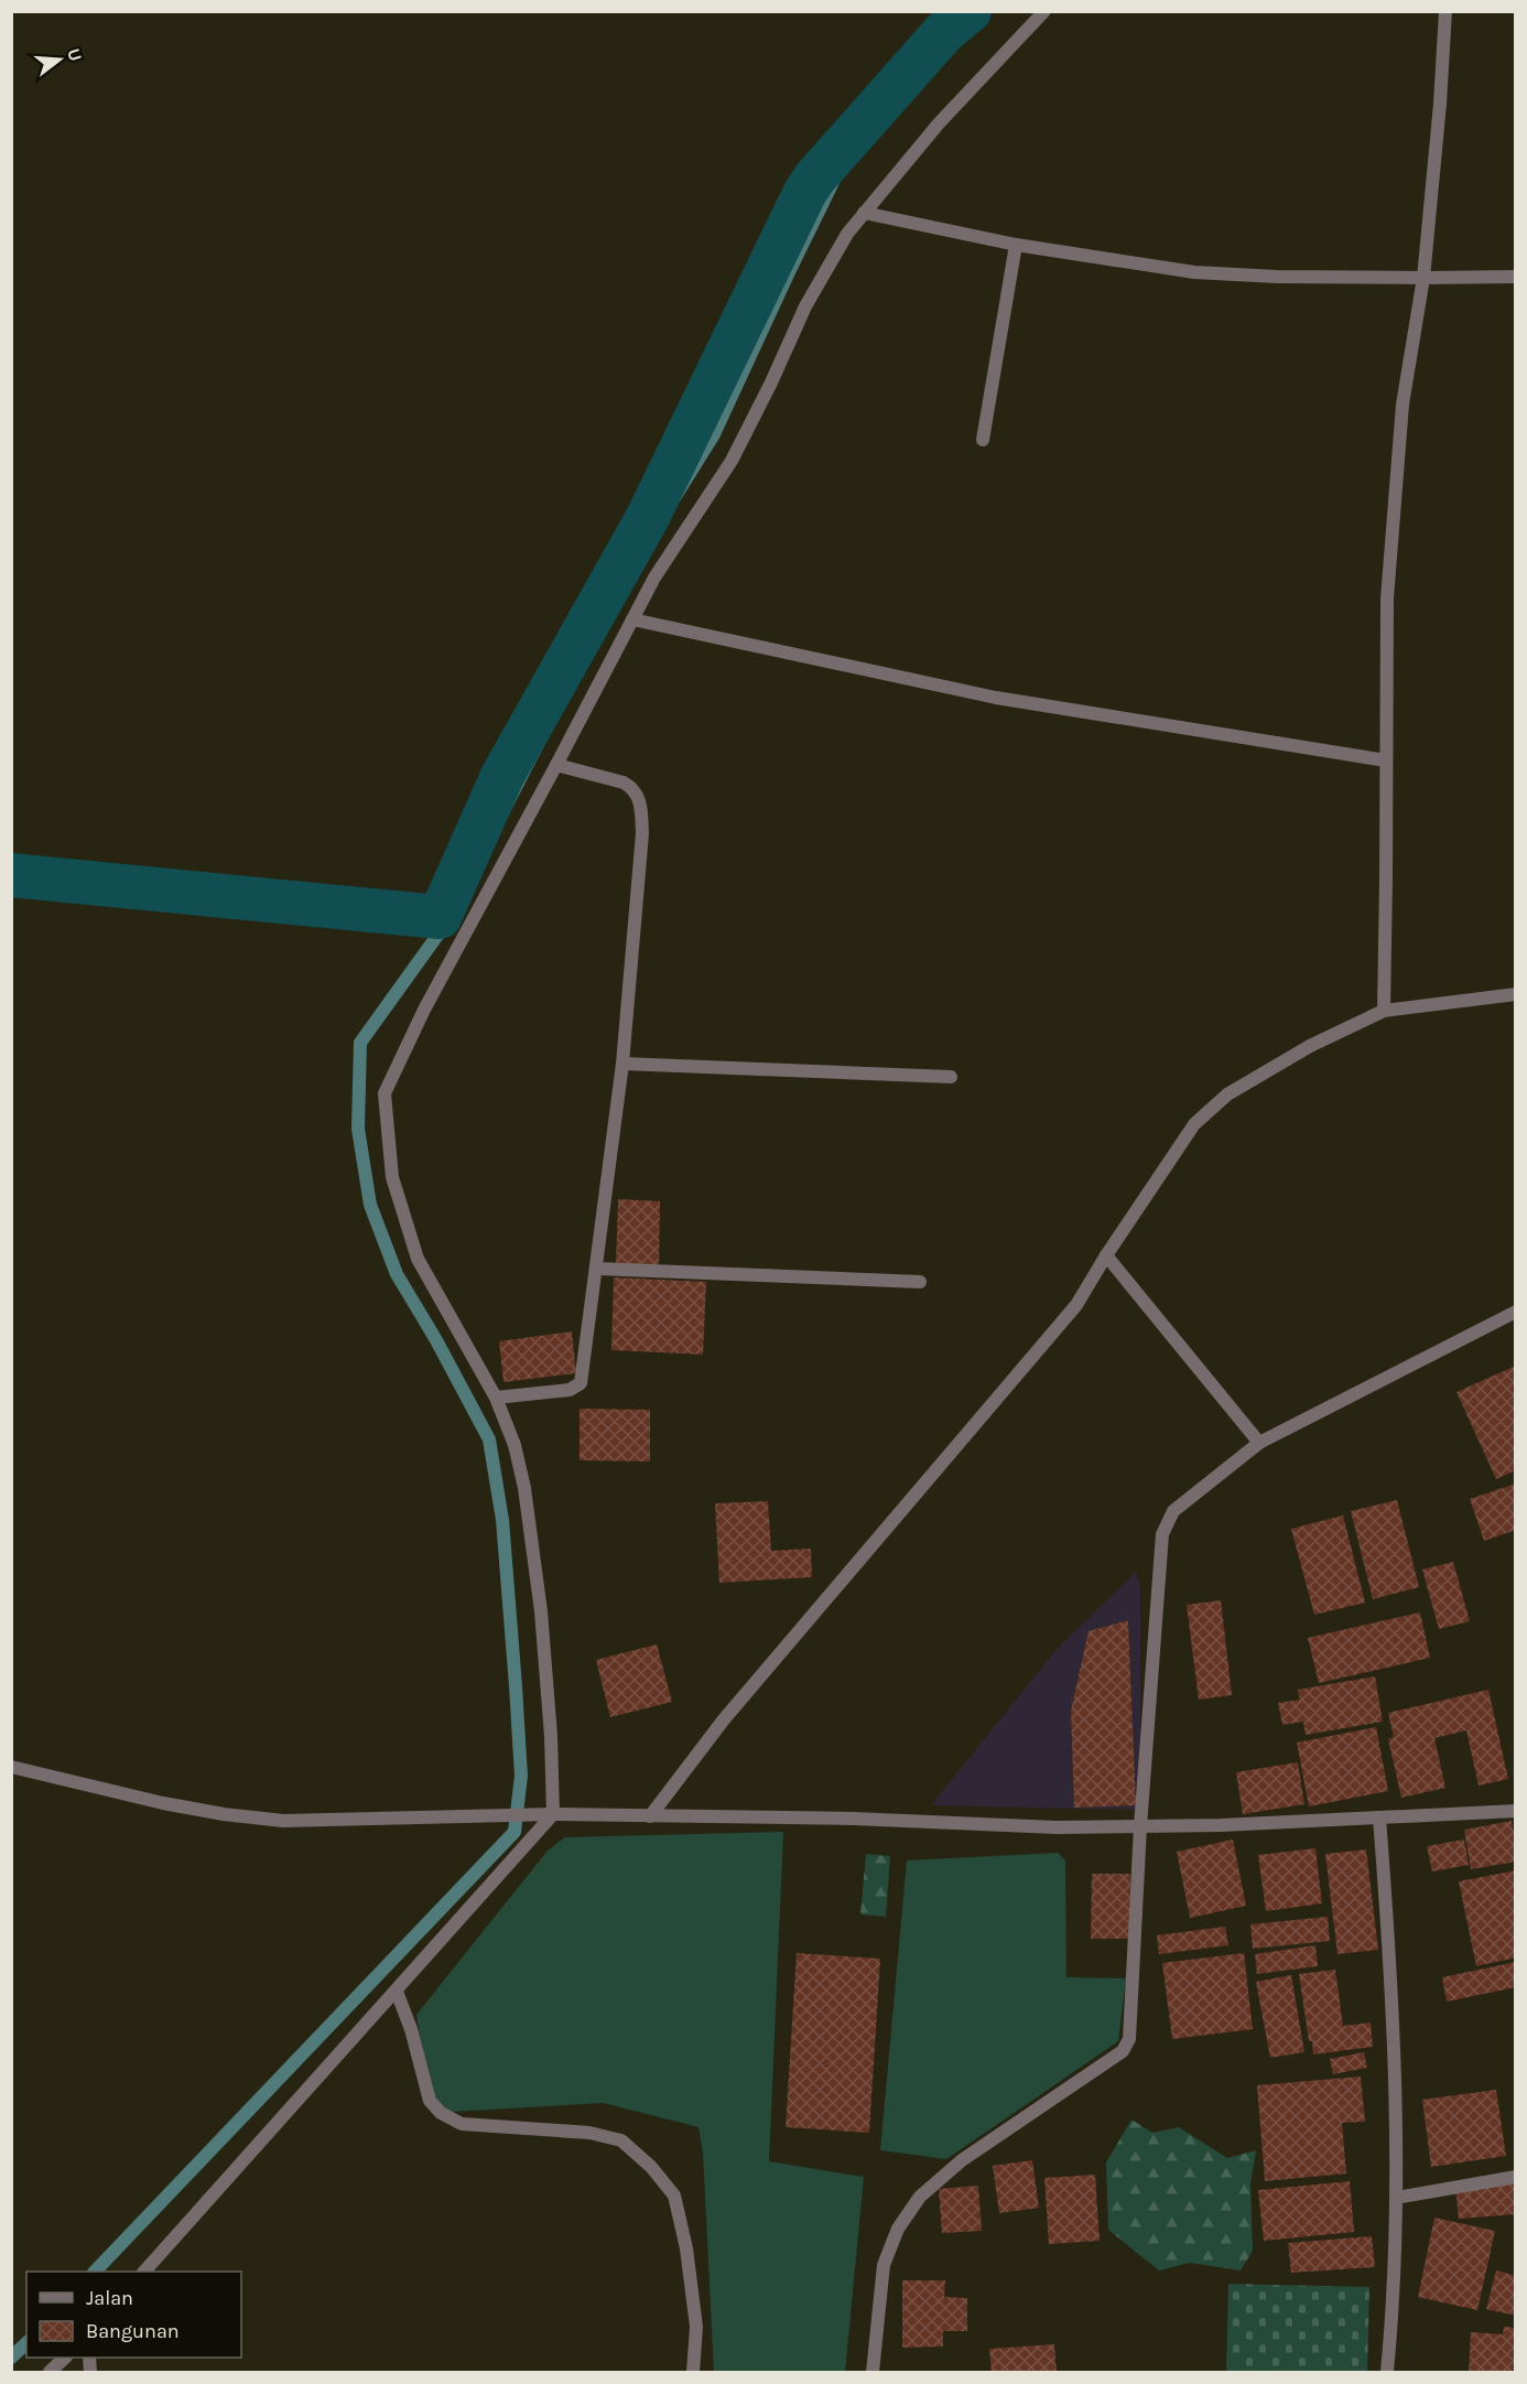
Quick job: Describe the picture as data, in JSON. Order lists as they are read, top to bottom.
{
  "legend": ["Jalan", "Bangunan"],
  "north": "right"
}
